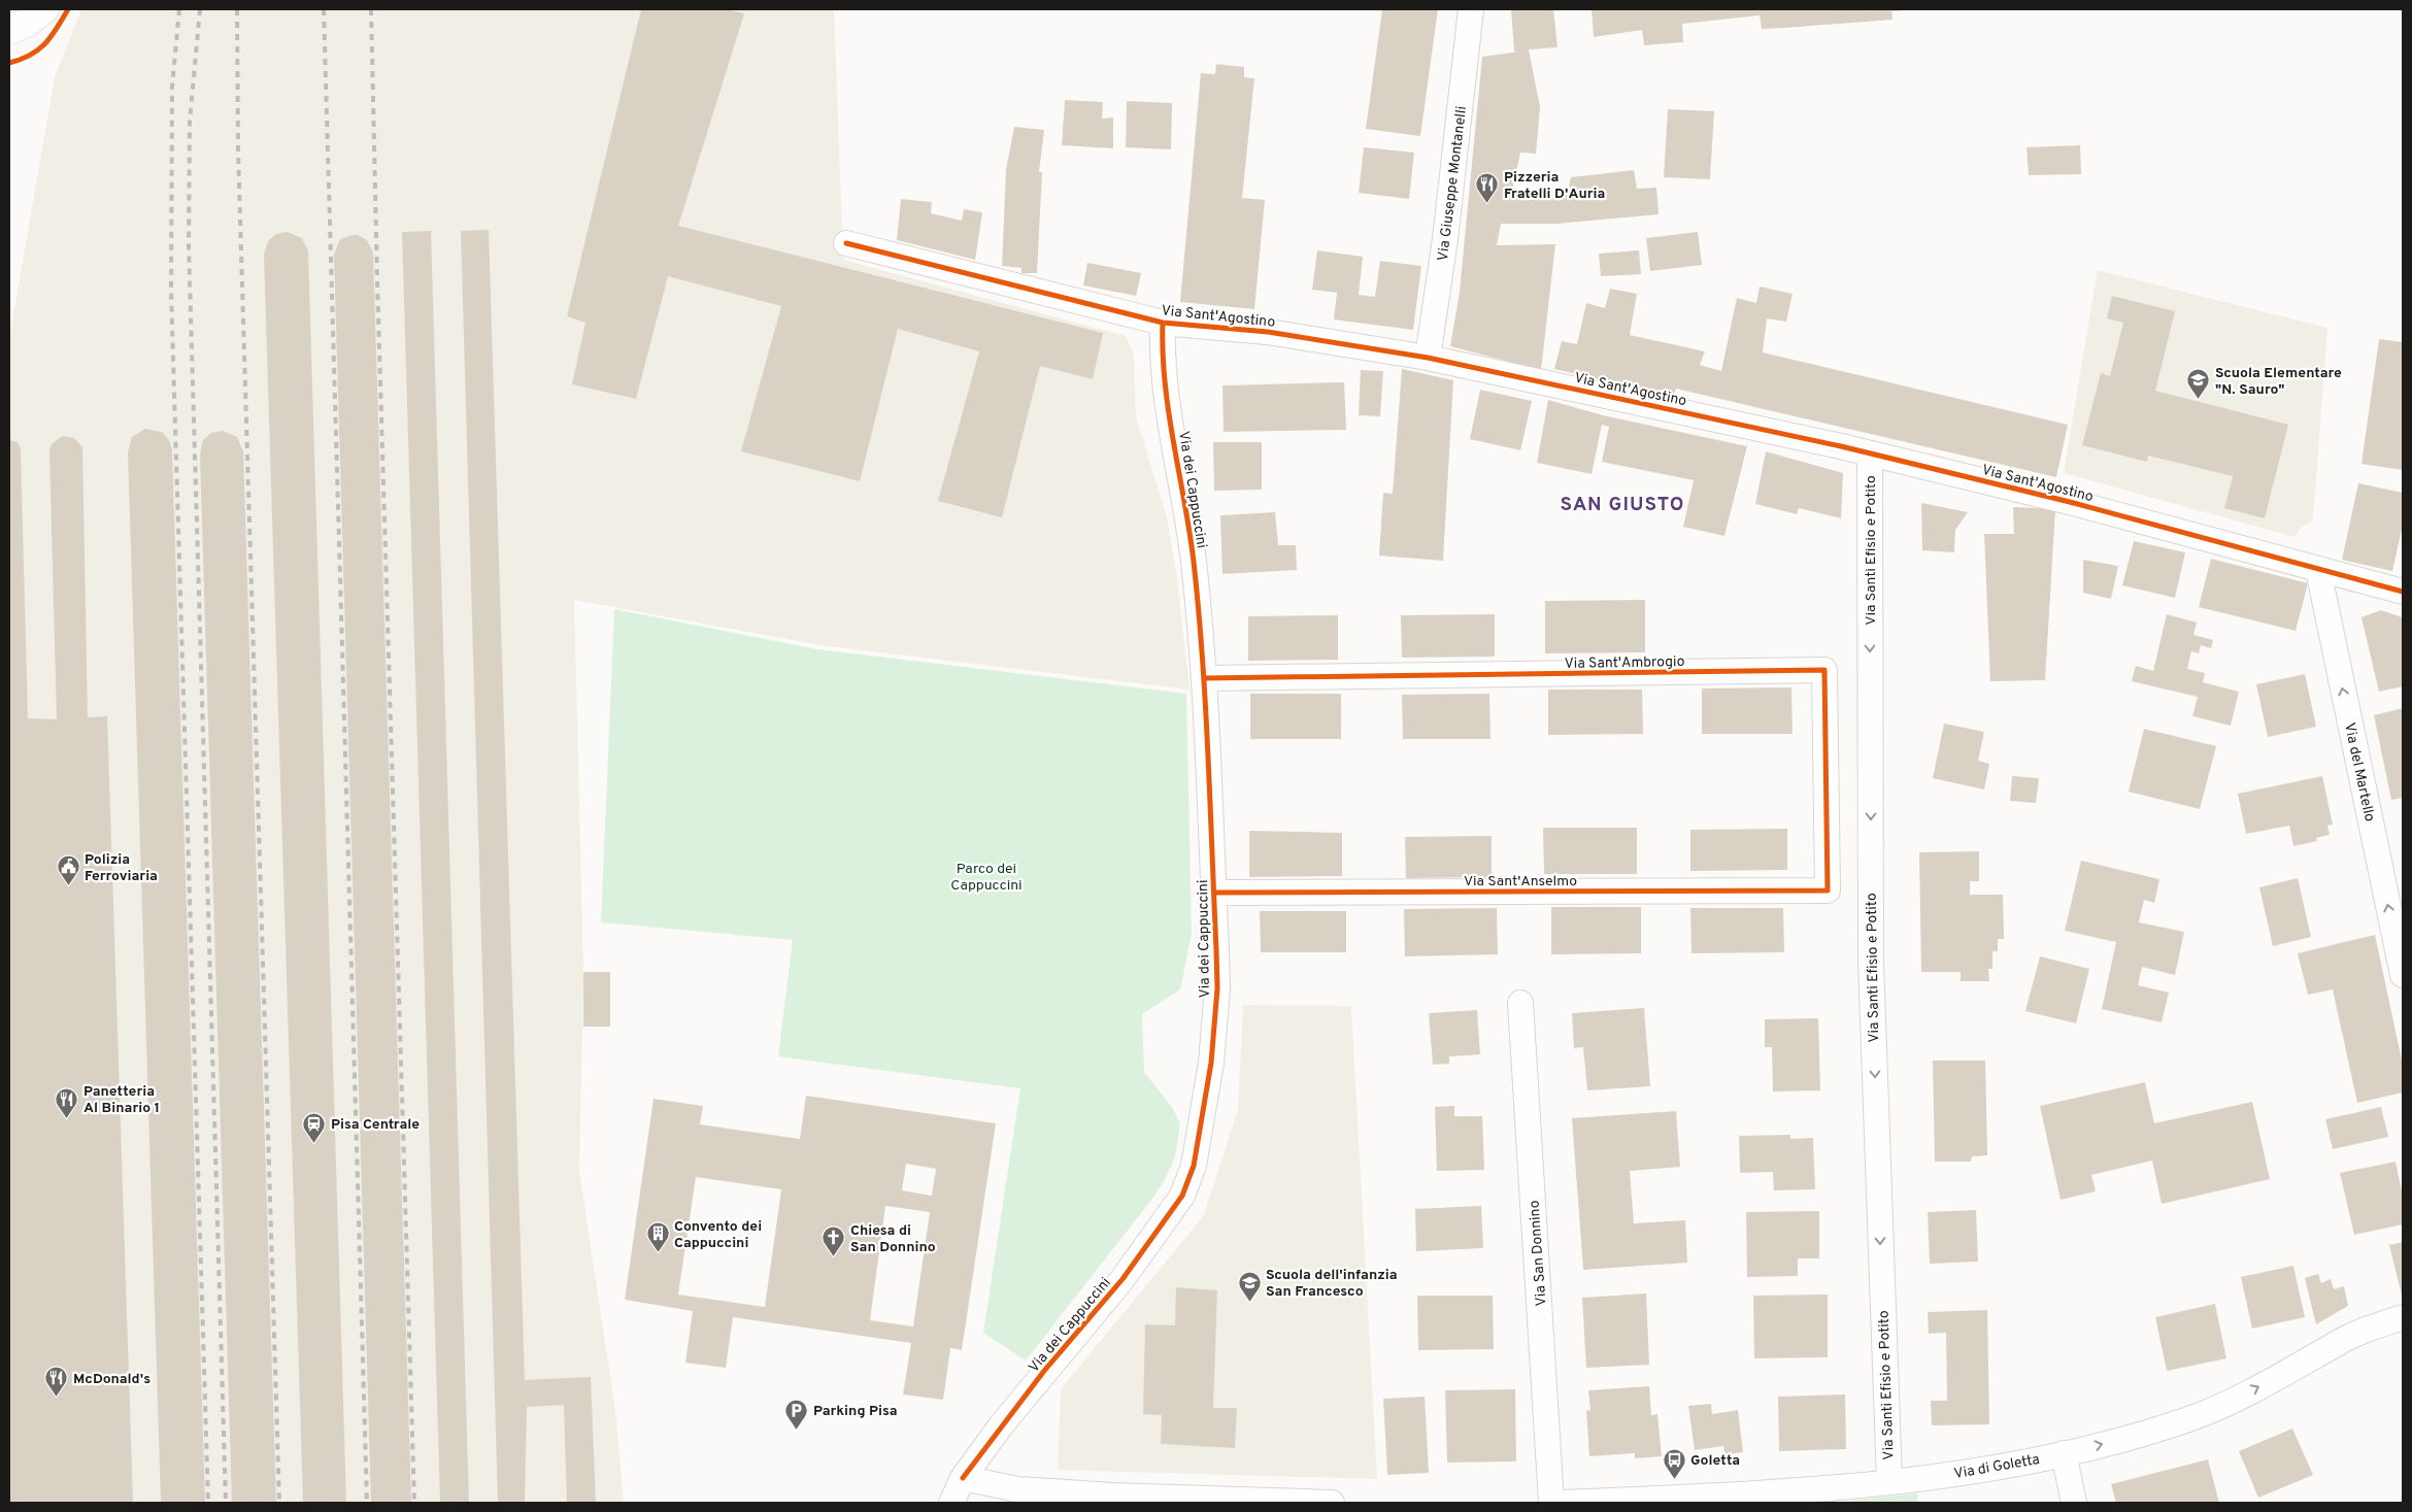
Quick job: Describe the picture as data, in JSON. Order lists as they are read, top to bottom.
{
  "streets": {
    "street": [
      "Via Giuseppe Montanelli",
      "Via Sant'Agostino",
      "Via dei Cappuccini",
      "Via Santi Efisio e Potito",
      "Via Sant'Ambrogio",
      "Via del Martello",
      "Via Sant'Anselmo",
      "Via San Donnino",
      "Via di Goletta"
    ]
  },
  "crossings": [
    ["Via Giuseppe Montanelli", "Via Sant'Agostino"],
    ["Via Sant'Agostino", "Via dei Cappuccini"],
    ["Via Sant'Agostino", "Via Santi Efisio e Potito"],
    ["Via Sant'Agostino", "Via del Martello"],
    ["Via dei Cappuccini", "Via Sant'Ambrogio"],
    ["Via dei Cappuccini", "Via Sant'Anselmo"],
    ["Via Santi Efisio e Potito", "Via di Goletta"],
    ["Via Sant'Ambrogio", "Via Sant'Anselmo"]
  ],
  "one_way": ["Via Santi Efisio e Potito", "Via del Martello", "Via di Goletta"],
  "districts": ["SAN GIUSTO"],
  "parks": ["Parco dei Cappuccini"],
  "places": {
    "restaurant": ["Pizzeria Fratelli D'Auria", "Panetteria Al Binario 1", "McDonald's"],
    "school or university": ["Scuola Elementare \"N. Sauro\"", "Scuola dell'infanzia San Francesco"],
    "public building": ["Polizia Ferroviaria"],
    "station": ["Pisa Centrale"],
    "building": ["Convento dei Cappuccini"],
    "church": ["Chiesa di San Donnino"],
    "parking": ["Parking Pisa"],
    "bus stop": ["Goletta"]
  }
}
